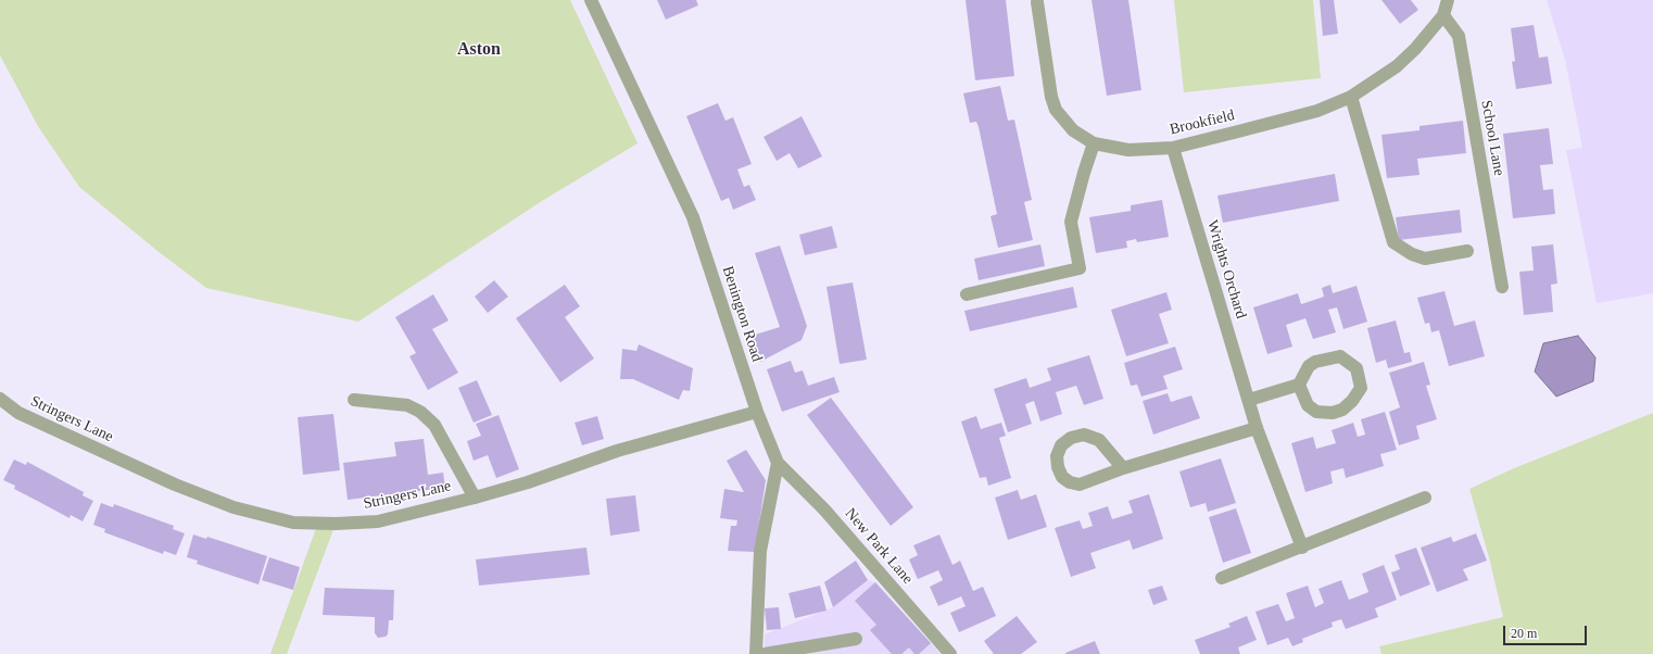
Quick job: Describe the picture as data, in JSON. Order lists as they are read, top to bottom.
{
  "streets": {
    "street": [
      "Brookfield",
      "School Lane",
      "Wrights Orchard",
      "Benington Road",
      "Stringers Lane",
      "New Park Lane"
    ]
  },
  "crossings": [
    ["Brookfield", "School Lane"],
    ["Brookfield", "Wrights Orchard"],
    ["Benington Road", "Stringers Lane"],
    ["Benington Road", "New Park Lane"]
  ],
  "districts": ["Aston"],
  "scale_bar": "20 m"
}
